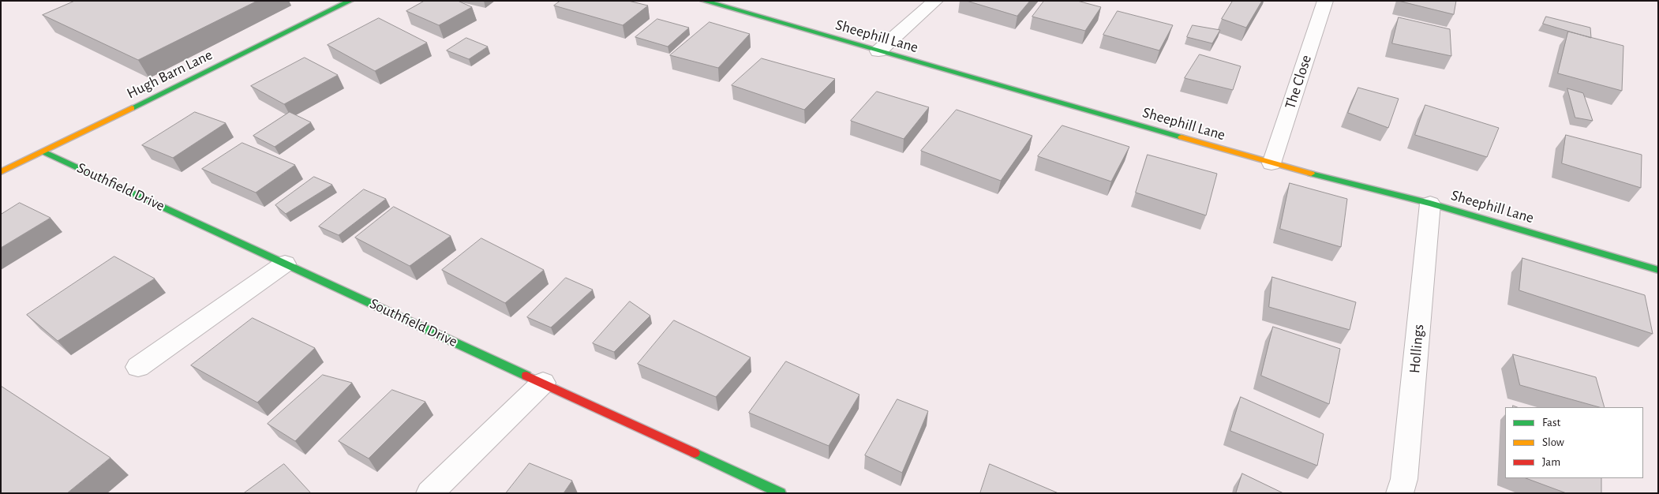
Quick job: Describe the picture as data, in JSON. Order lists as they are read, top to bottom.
{
  "streets": {
    "street": [
      "Sheephill Lane",
      "Hugh Barn Lane",
      "The Close",
      "Southfield Drive",
      "Hollings"
    ]
  },
  "crossings": [
    ["Sheephill Lane", "The Close"],
    ["Sheephill Lane", "Hollings"],
    ["Hugh Barn Lane", "Southfield Drive"]
  ],
  "legend": ["Fast", "Slow", "Jam"]
}
